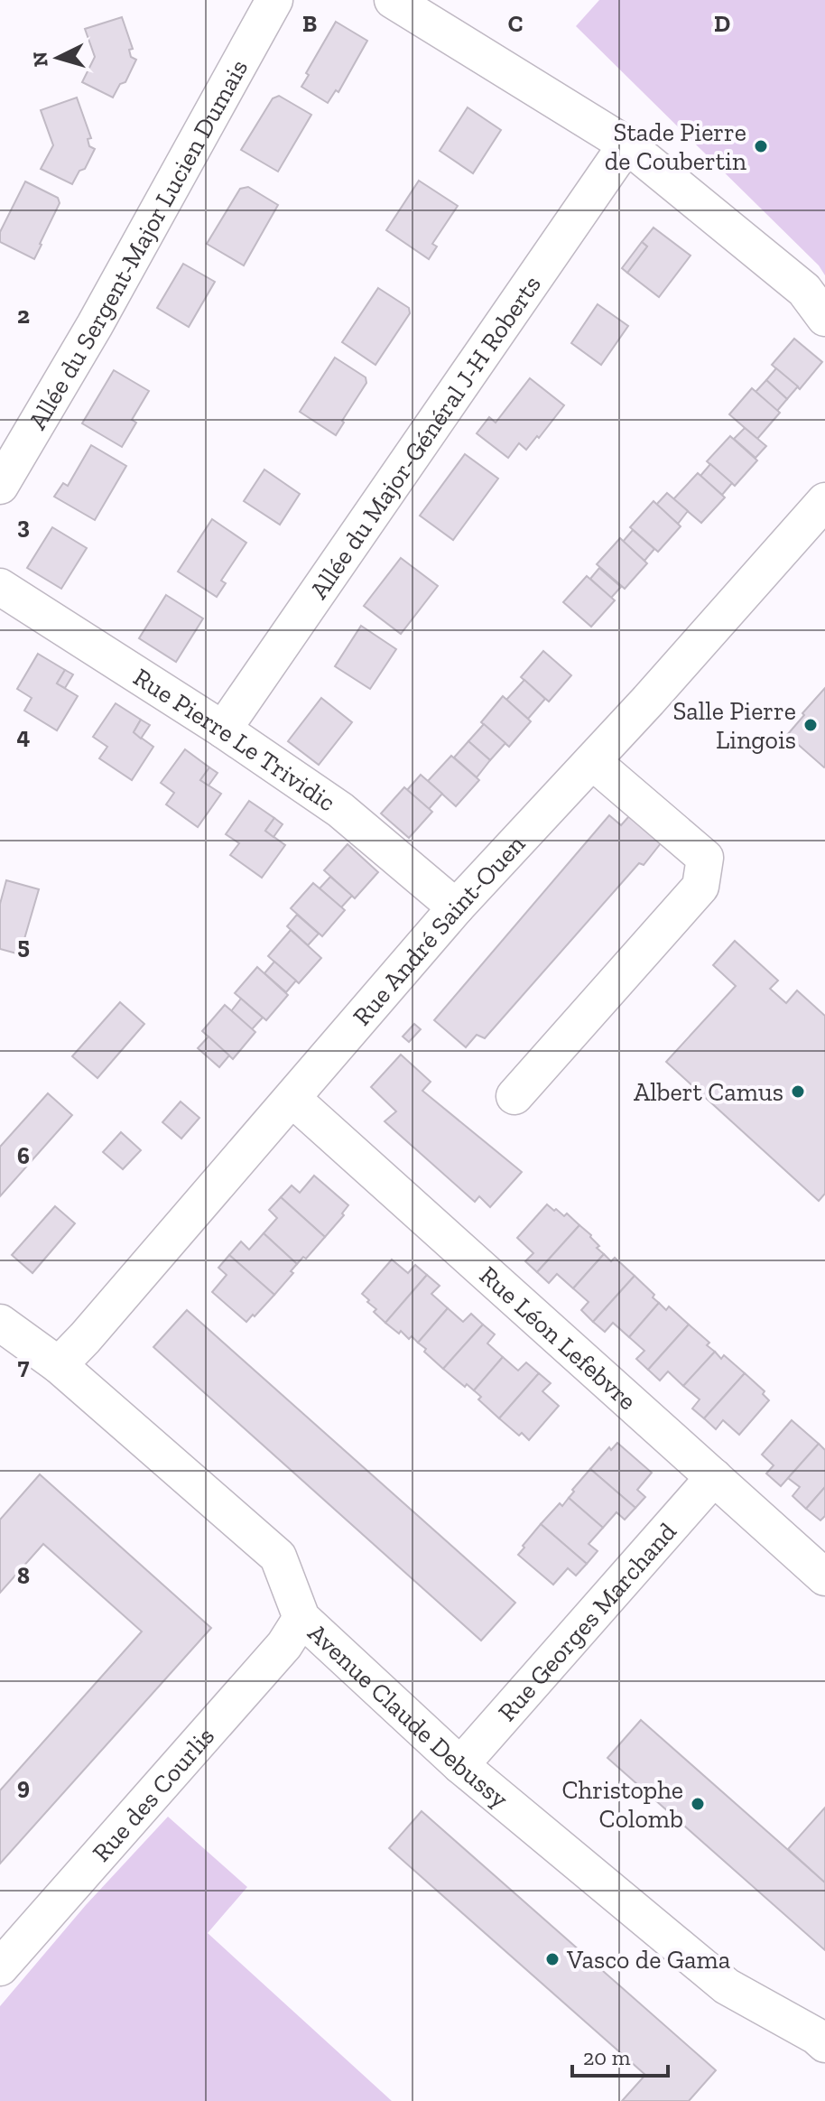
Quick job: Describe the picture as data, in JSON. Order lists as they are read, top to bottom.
{
  "streets": {
    "street": [
      "Allée du Sergent-Major Lucien Dumais",
      "Allée du Major-Général J-H Roberts",
      "Rue Pierre Le Trividic",
      "Rue André Saint-Ouen",
      "Rue Léon Lefebvre",
      "Rue Georges Marchand",
      "Avenue Claude Debussy",
      "Rue des Courlis"
    ]
  },
  "crossings": [
    ["Allée du Major-Général J-H Roberts", "Rue Pierre Le Trividic"],
    ["Rue Pierre Le Trividic", "Rue André Saint-Ouen"],
    ["Rue André Saint-Ouen", "Rue Léon Lefebvre"],
    ["Rue André Saint-Ouen", "Avenue Claude Debussy"],
    ["Rue Léon Lefebvre", "Rue Georges Marchand"],
    ["Rue Georges Marchand", "Avenue Claude Debussy"],
    ["Avenue Claude Debussy", "Rue des Courlis"]
  ],
  "places": [
    "Stade Pierre de Coubertin",
    "Salle Pierre Lingois",
    "Albert Camus",
    "Christophe Colomb",
    "Vasco de Gama"
  ],
  "scale_bar": "20 m",
  "north": "left",
  "grid": {
    "columns": ["B", "C", "D"],
    "rows": [
      "2",
      "3",
      "4",
      "5",
      "6",
      "7",
      "8",
      "9"
    ]
  }
}
